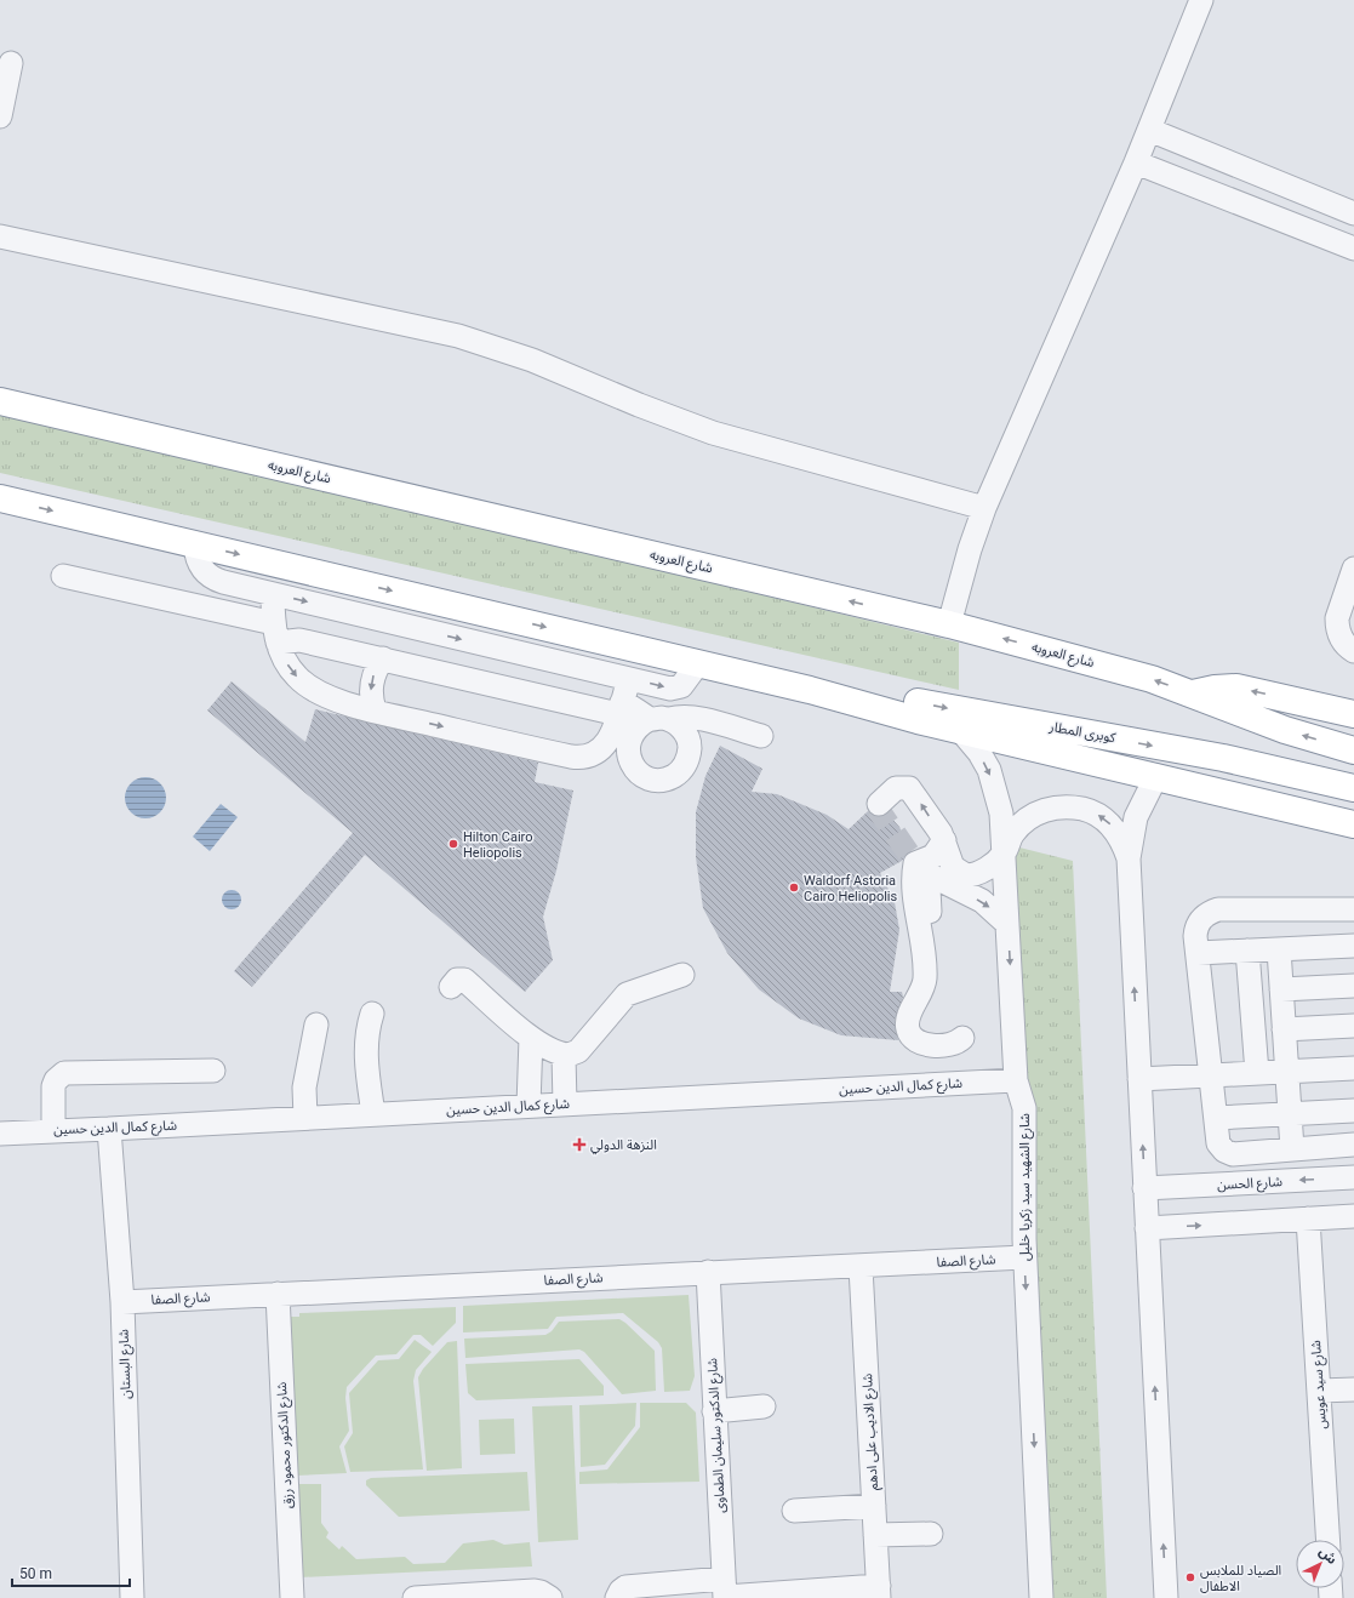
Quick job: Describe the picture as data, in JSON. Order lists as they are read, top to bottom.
{
  "streets": {
    "highway": ["شارع العروبه", "كوبرى المطار"],
    "street": [
      "شارع كمال الدين حسين",
      "شارع الحسن",
      "شارع الشهيد سيد زكريا خليل",
      "شارع الصفا",
      "شارع البستان",
      "شارع سيد عويس",
      "شارع الاديب على ادهم",
      "شارع الدكتور سليمان الطماوى",
      "شارع الدكتور محمود رزق"
    ]
  },
  "crossings": [
    ["شارع كمال الدين حسين", "شارع الشهيد سيد زكريا خليل"],
    ["شارع كمال الدين حسين", "شارع البستان"],
    ["شارع الشهيد سيد زكريا خليل", "شارع الصفا"],
    ["شارع الصفا", "شارع البستان"],
    ["شارع الصفا", "شارع الاديب على ادهم"],
    ["شارع الصفا", "شارع الدكتور سليمان الطماوى"],
    ["شارع الصفا", "شارع الدكتور محمود رزق"]
  ],
  "places": {
    "other": ["Hilton Cairo Heliopolis", "Waldorf Astoria Cairo Heliopolis", "الصياد للملابس الاطفال"],
    "health": ["النزهة الدولي"]
  },
  "scale_bar": "50 m",
  "north": "top right"
}
